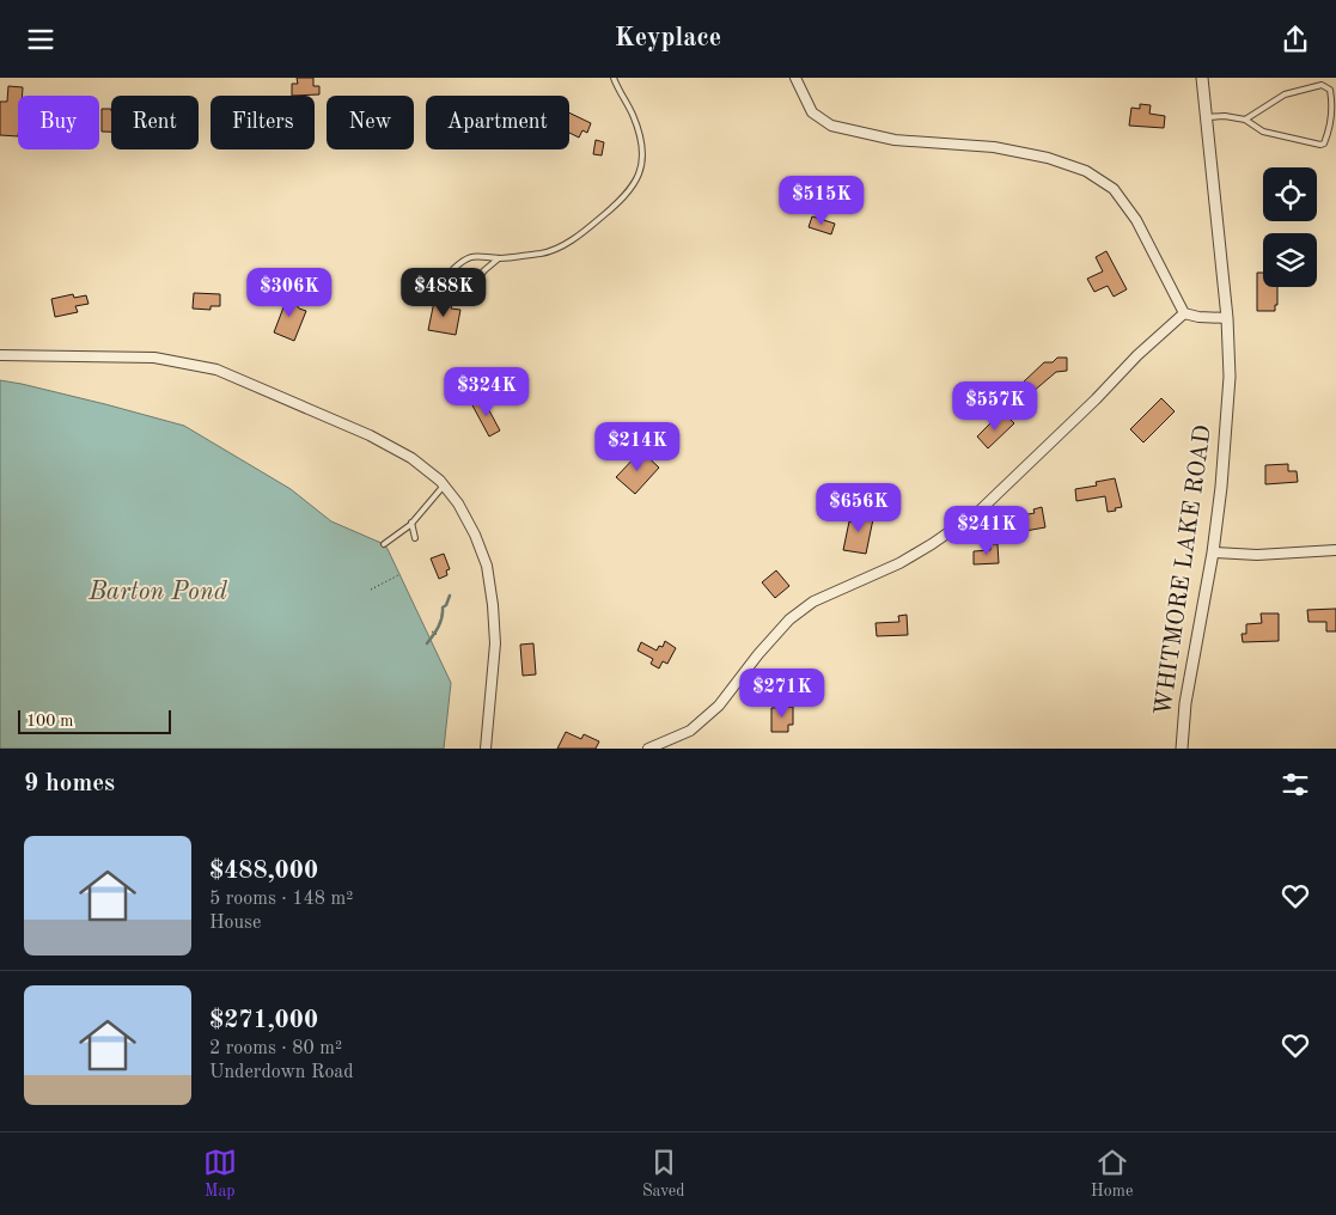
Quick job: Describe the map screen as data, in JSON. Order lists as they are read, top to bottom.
{
  "streets": {
    "street": ["WHITMORE LAKE ROAD"]
  },
  "water": ["Barton Pond"],
  "scale_bar": "100 m",
  "page": {
    "header": "Keyplace",
    "chip": [
      "Buy",
      "Rent",
      "Filters",
      "New",
      "Apartment"
    ],
    "price": [
      "$515K",
      "$306K",
      "$488K",
      "$324K",
      "$557K",
      "$214K",
      "$656K",
      "$241K",
      "$271K"
    ],
    "scale": "100 m",
    "heading": "9 homes",
    "list": [
      {
        "name": "$488,000",
        "note": "5 rooms · 148 m² · House"
      },
      {
        "name": "$271,000",
        "note": "2 rooms · 80 m² · Underdown Road"
      }
    ],
    "tabs": ["Map", "Saved", "Home"]
  }
}
